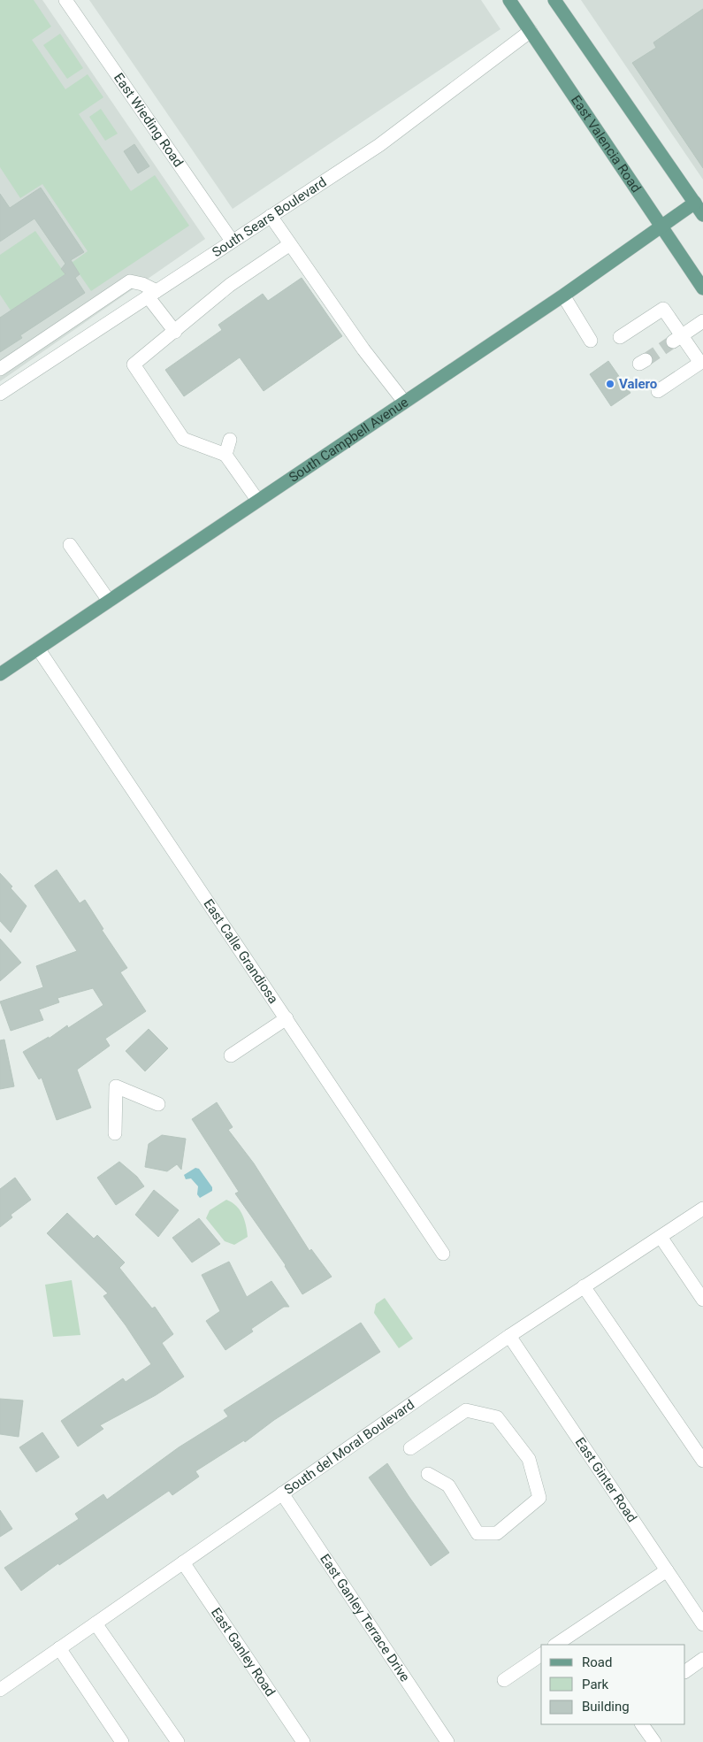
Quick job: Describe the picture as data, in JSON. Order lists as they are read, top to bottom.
{
  "streets": {
    "main road": ["East Valencia Road", "South Campbell Avenue"],
    "street": [
      "East Wieding Road",
      "South Sears Boulevard",
      "East Calle Grandiosa",
      "South del Moral Boulevard",
      "East Ginter Road",
      "East Ganley Terrace Drive",
      "East Ganley Road"
    ]
  },
  "crossings": [
    ["East Wieding Road", "South Sears Boulevard"],
    ["East Valencia Road", "South Sears Boulevard"],
    ["East Valencia Road", "South Campbell Avenue"],
    ["South Campbell Avenue", "East Calle Grandiosa"],
    ["South del Moral Boulevard", "East Ginter Road"],
    ["South del Moral Boulevard", "East Ganley Terrace Drive"],
    ["South del Moral Boulevard", "East Ganley Road"]
  ],
  "places": ["Valero"],
  "legend": ["Road", "Park", "Building"]
}
